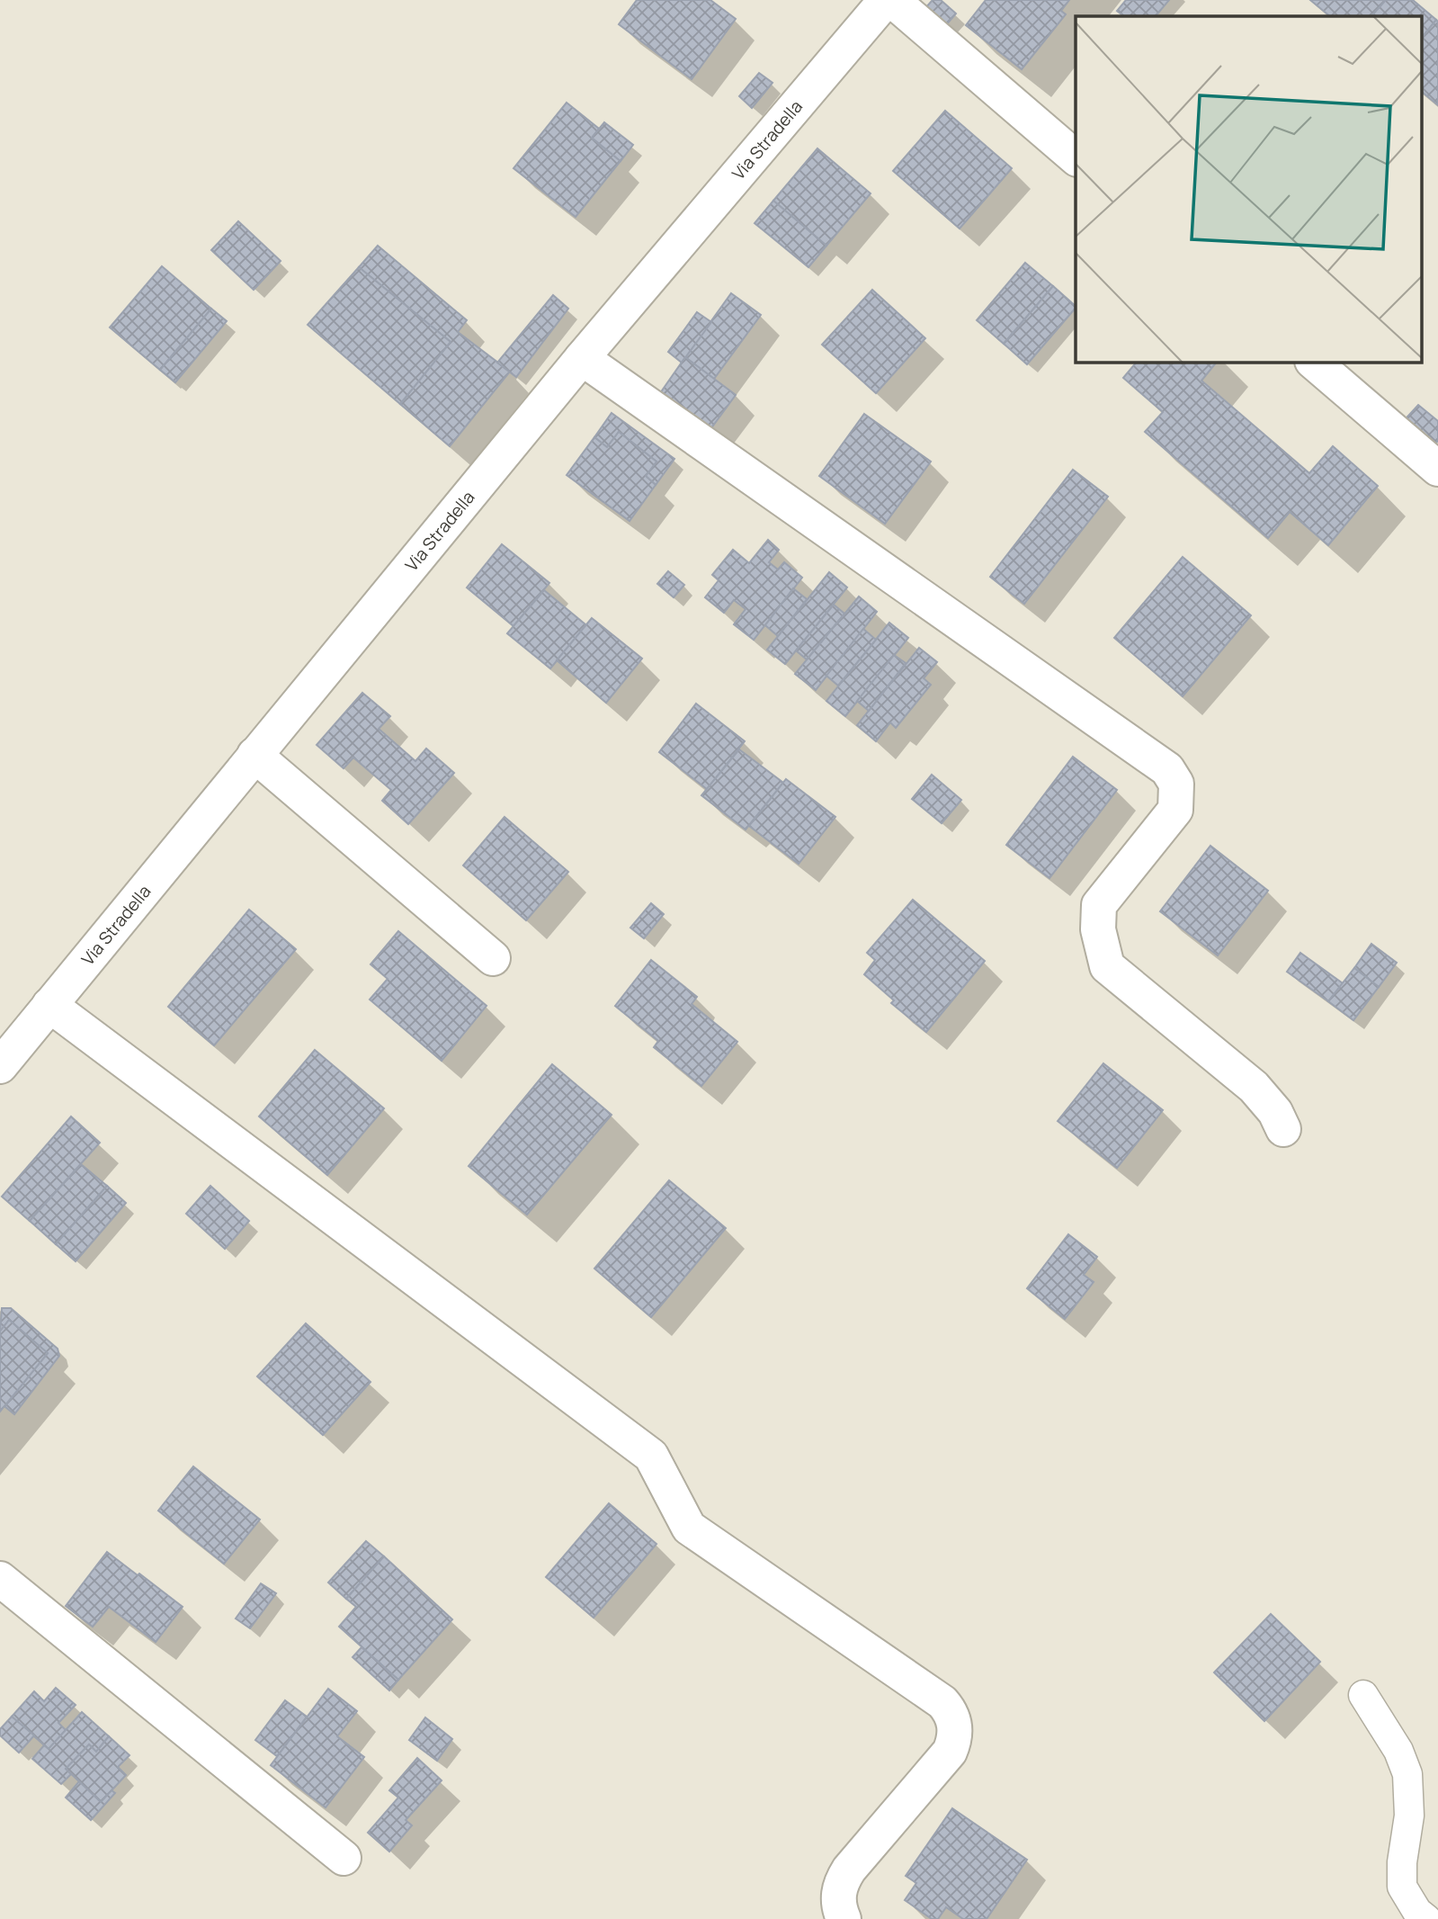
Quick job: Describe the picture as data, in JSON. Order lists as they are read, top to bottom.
{
  "streets": {
    "street": ["Via Stradella"]
  }
}
